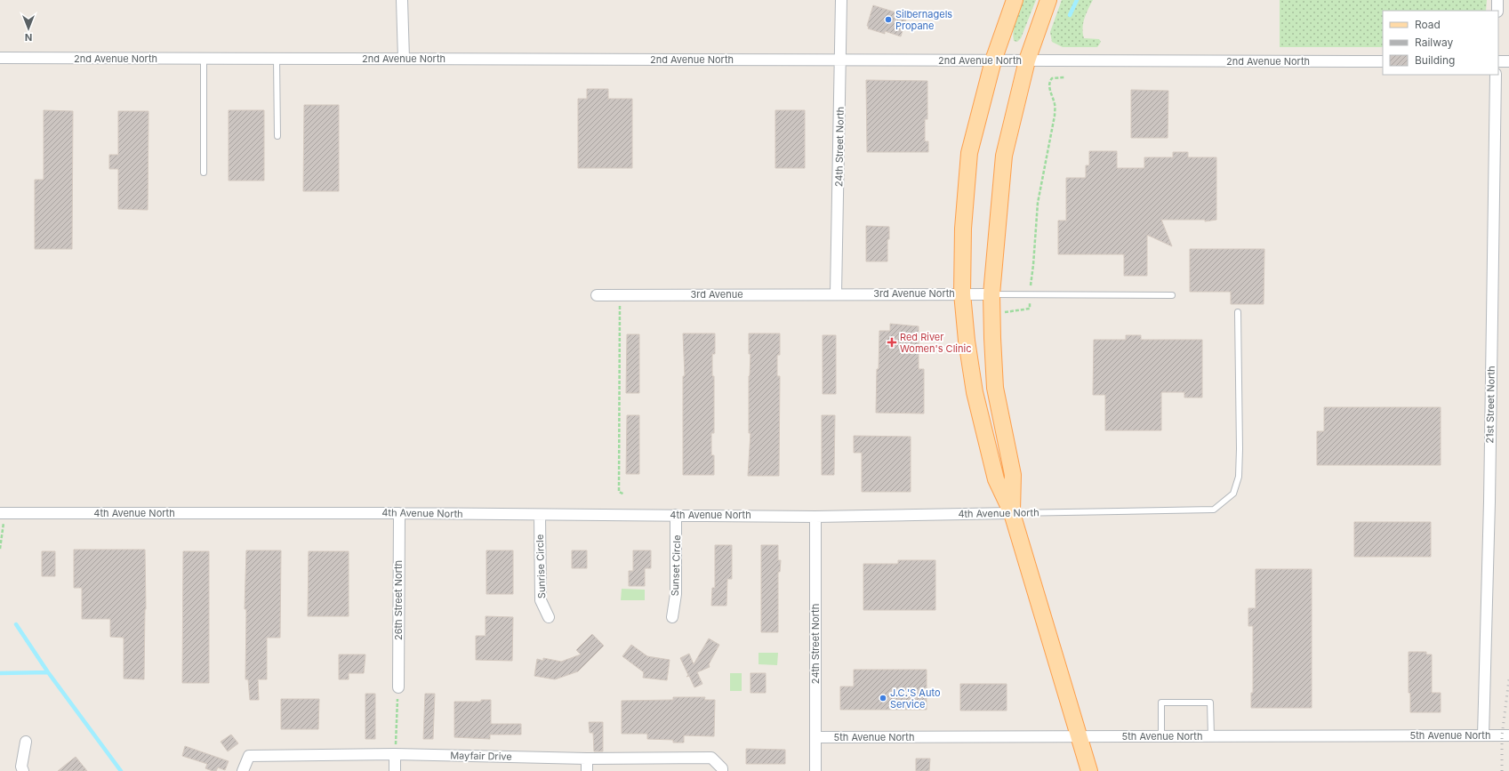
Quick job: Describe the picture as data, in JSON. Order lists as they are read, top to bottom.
{
  "streets": {
    "street": [
      "2nd Avenue North",
      "24th Street North",
      "3rd Avenue North",
      "3rd Avenue",
      "21st Street North",
      "4th Avenue North",
      "Sunset Circle",
      "Sunrise Circle",
      "26th Street North",
      "5th Avenue North",
      "Mayfair Drive"
    ]
  },
  "crossings": [
    ["2nd Avenue North", "24th Street North"],
    ["24th Street North", "3rd Avenue North"],
    ["24th Street North", "3rd Avenue"],
    ["24th Street North", "4th Avenue North"],
    ["24th Street North", "5th Avenue North"],
    ["3rd Avenue North", "3rd Avenue"],
    ["21st Street North", "5th Avenue North"],
    ["4th Avenue North", "Sunset Circle"],
    ["4th Avenue North", "Sunrise Circle"],
    ["4th Avenue North", "26th Street North"]
  ],
  "places": {
    "other": ["Silbernagels Propane", "J.C.'S Auto Service"],
    "health": ["Red River Women's Clinic"]
  },
  "legend": ["Road", "Railway", "Building"],
  "north": "bottom"
}
